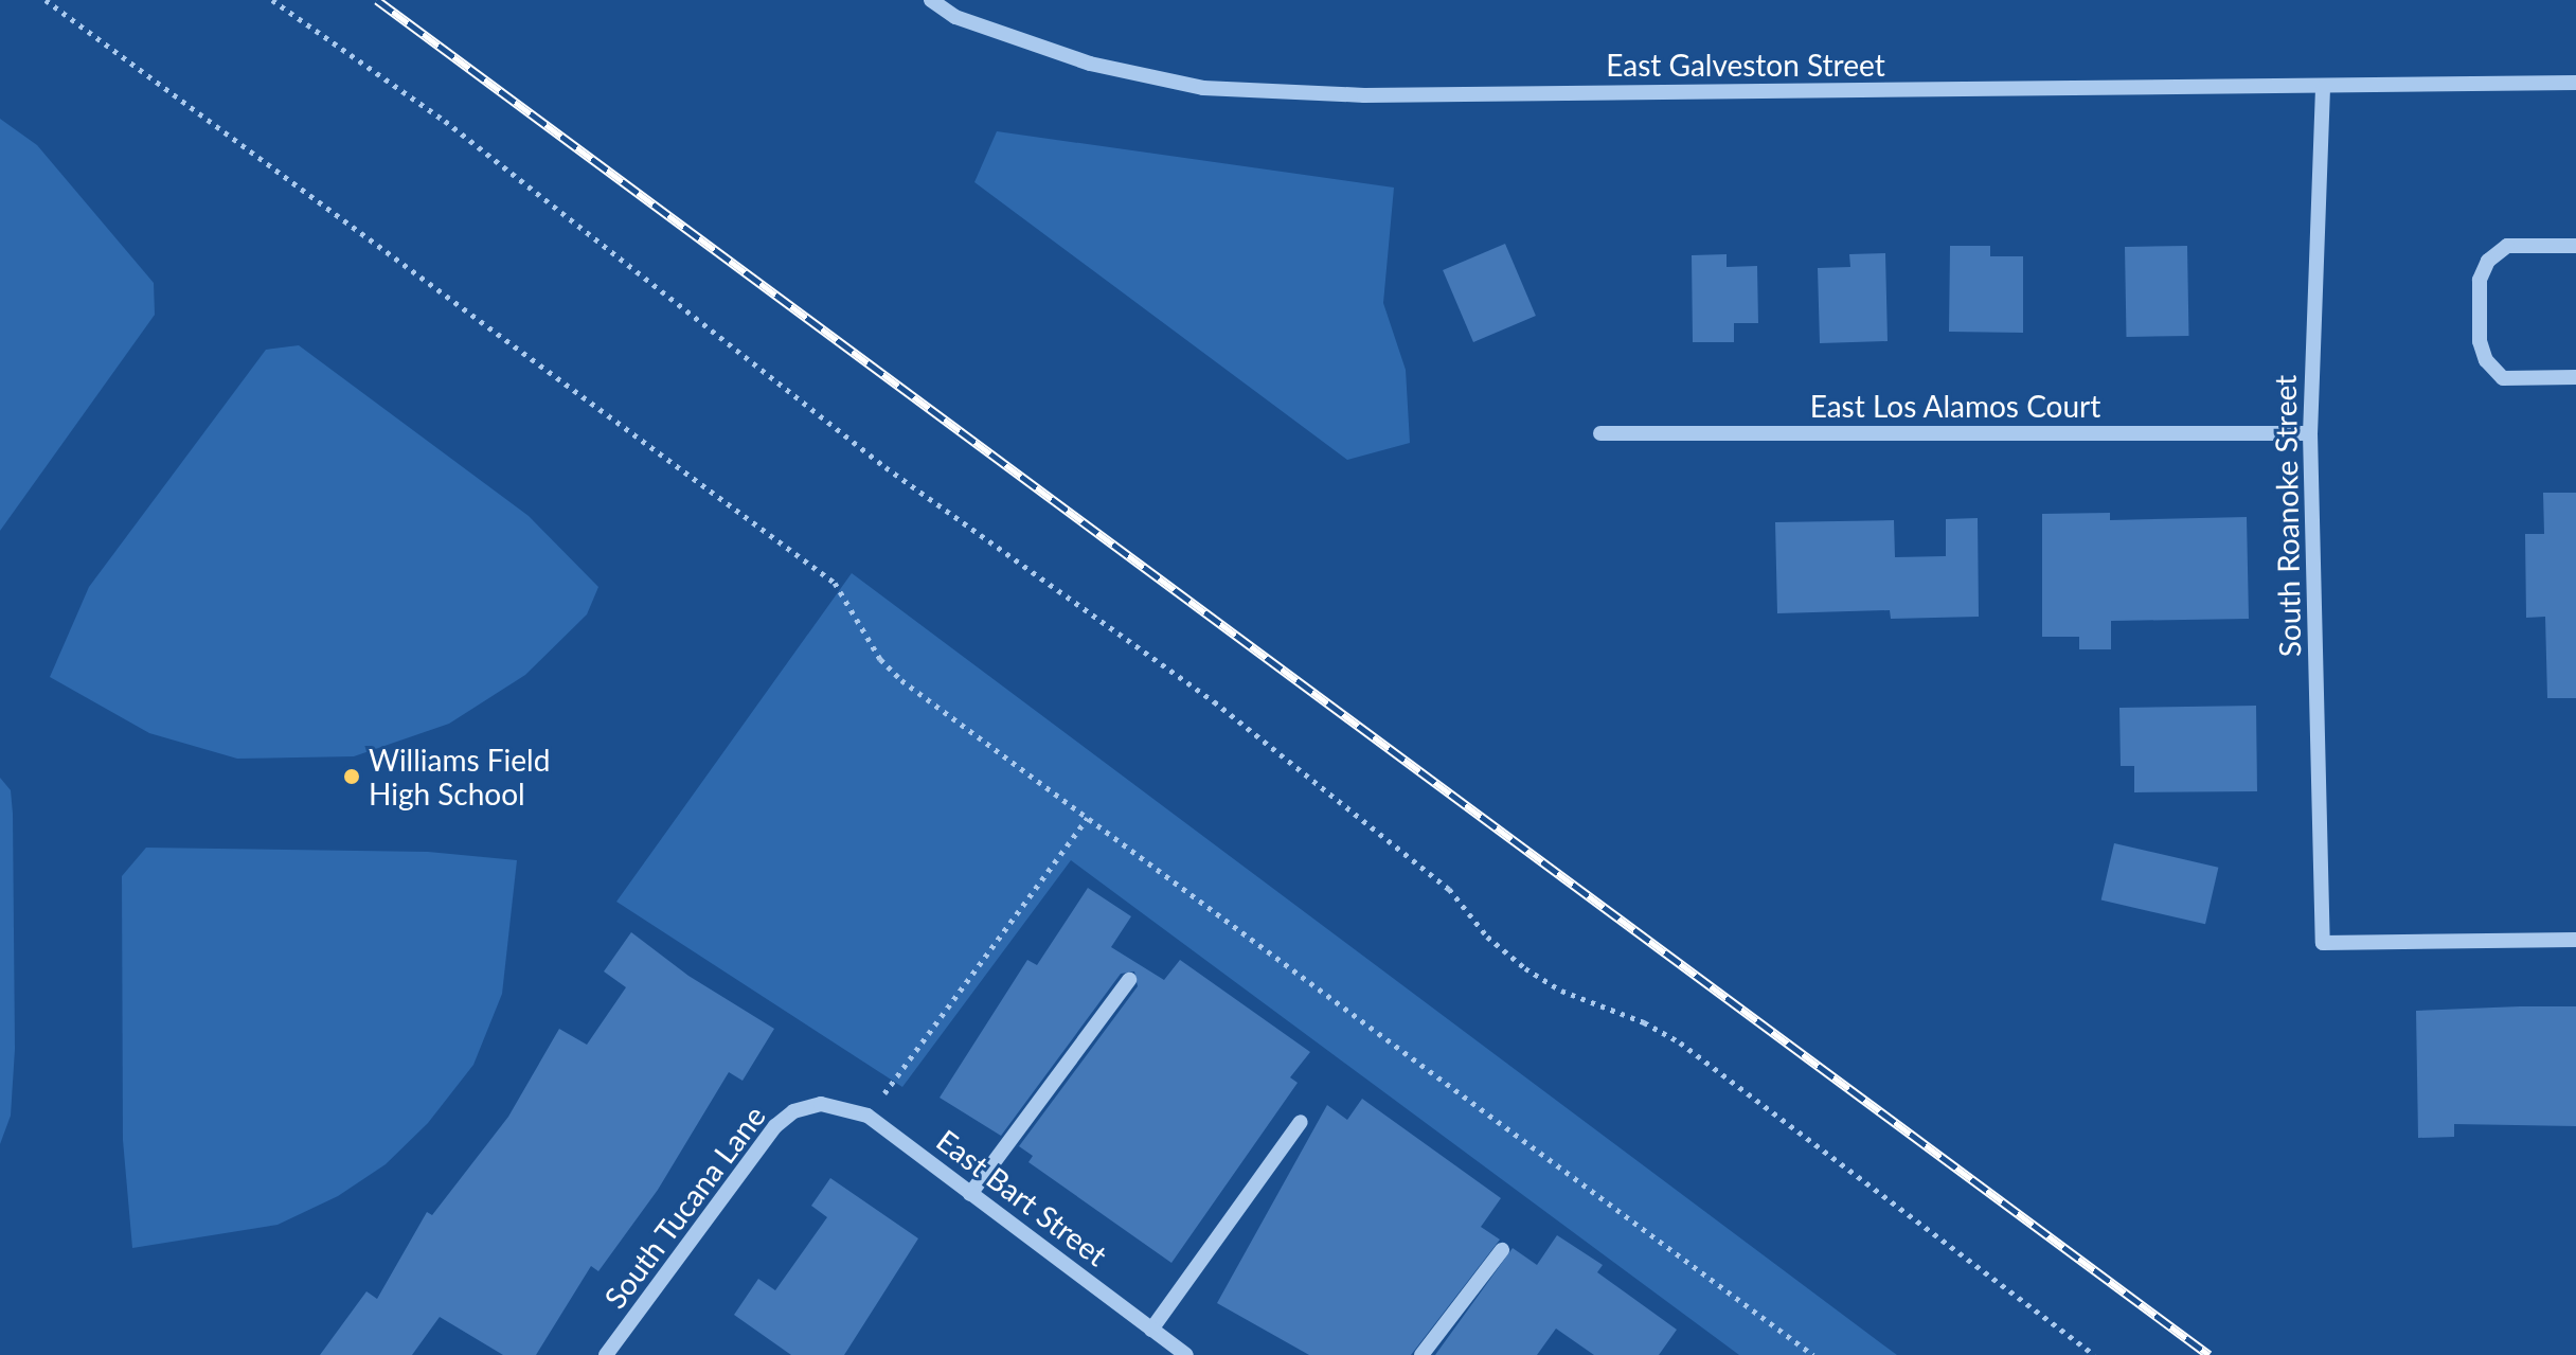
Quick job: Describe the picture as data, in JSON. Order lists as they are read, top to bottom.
{
  "streets": {
    "street": [
      "East Galveston Street",
      "East Los Alamos Court",
      "South Roanoke Street",
      "East Bart Street",
      "South Tucana Lane"
    ]
  },
  "crossings": [
    ["East Galveston Street", "South Roanoke Street"],
    ["East Los Alamos Court", "South Roanoke Street"],
    ["East Bart Street", "South Tucana Lane"]
  ],
  "places": ["Williams Field High School"]
}
